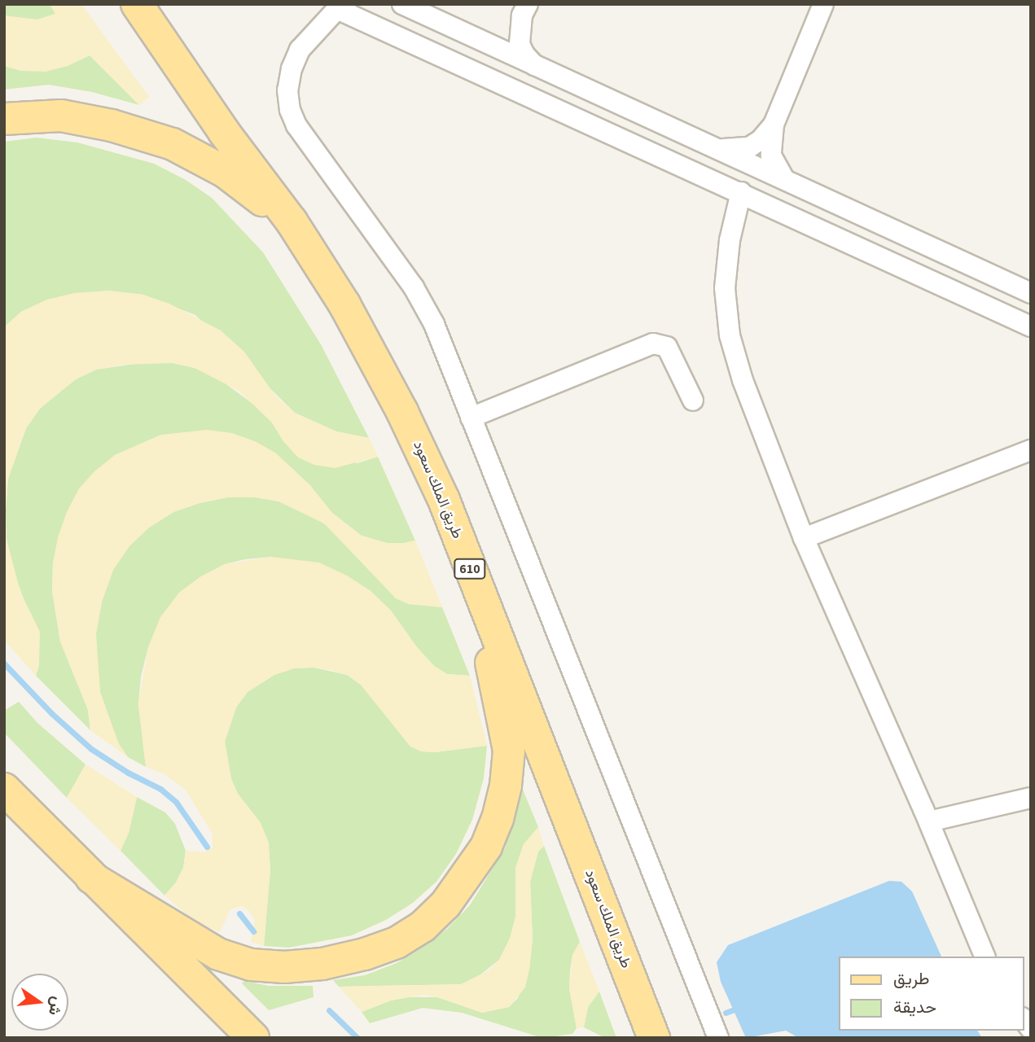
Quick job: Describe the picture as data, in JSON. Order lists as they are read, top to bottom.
{
  "streets": {
    "main road": ["طريق الملك سعود", "610"]
  },
  "legend": ["طريق", "حديقة"],
  "north": "right"
}
